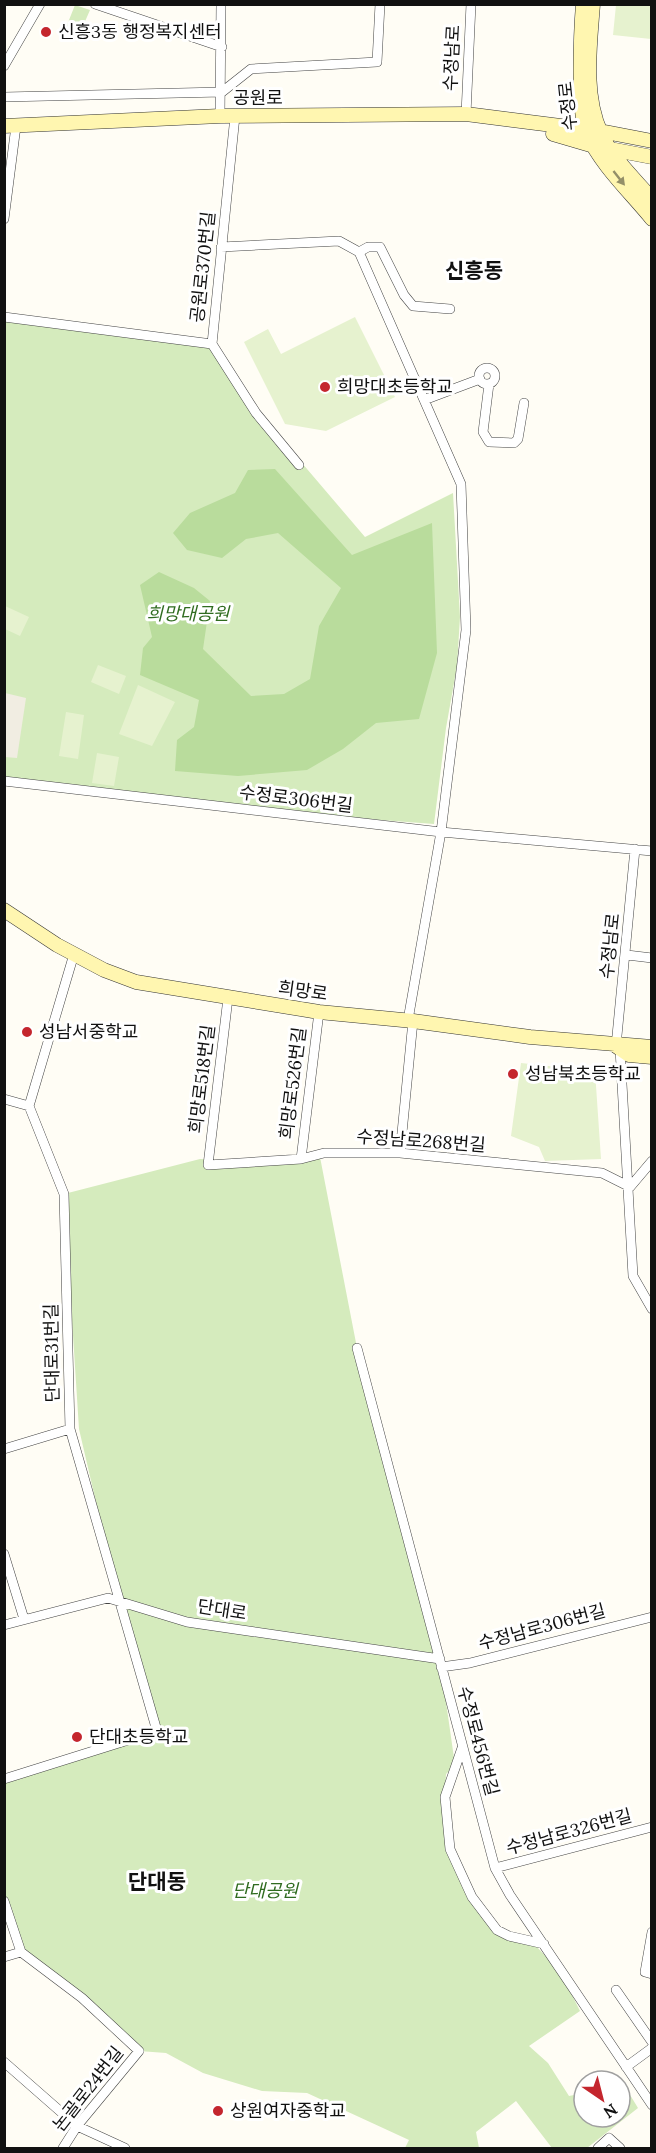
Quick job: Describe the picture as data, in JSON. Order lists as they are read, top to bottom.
{
  "streets": {
    "main road": ["공원로", "수정로", "희망로"],
    "street": [
      "수정남로",
      "공원로370번길",
      "수정로306번길",
      "희망로518번길",
      "희망로526번길",
      "수정남로268번길",
      "단대로31번길",
      "단대로",
      "수정남로306번길",
      "수정로456번길",
      "수정남로326번길",
      "논골로24번길"
    ]
  },
  "crossings": [
    ["수정남로", "공원로"],
    ["수정남로", "수정로306번길"],
    ["수정남로", "희망로"],
    ["수정남로", "수정남로268번길"],
    ["공원로", "수정로"],
    ["공원로", "공원로370번길"],
    ["희망로", "희망로518번길"],
    ["희망로", "희망로526번길"],
    ["희망로518번길", "수정남로268번길"],
    ["희망로526번길", "수정남로268번길"],
    ["단대로31번길", "단대로"],
    ["단대로", "수정남로306번길"],
    ["단대로", "수정로456번길"],
    ["수정남로306번길", "수정로456번길"],
    ["수정로456번길", "수정남로326번길"]
  ],
  "districts": ["신흥동", "단대동"],
  "parks": ["희망대공원", "단대공원"],
  "places": [
    "신흥3동 행정복지센터",
    "희망대초등학교",
    "성남서중학교",
    "성남북초등학교",
    "단대초등학교",
    "상원여자중학교"
  ],
  "north": "bottom right"
}
